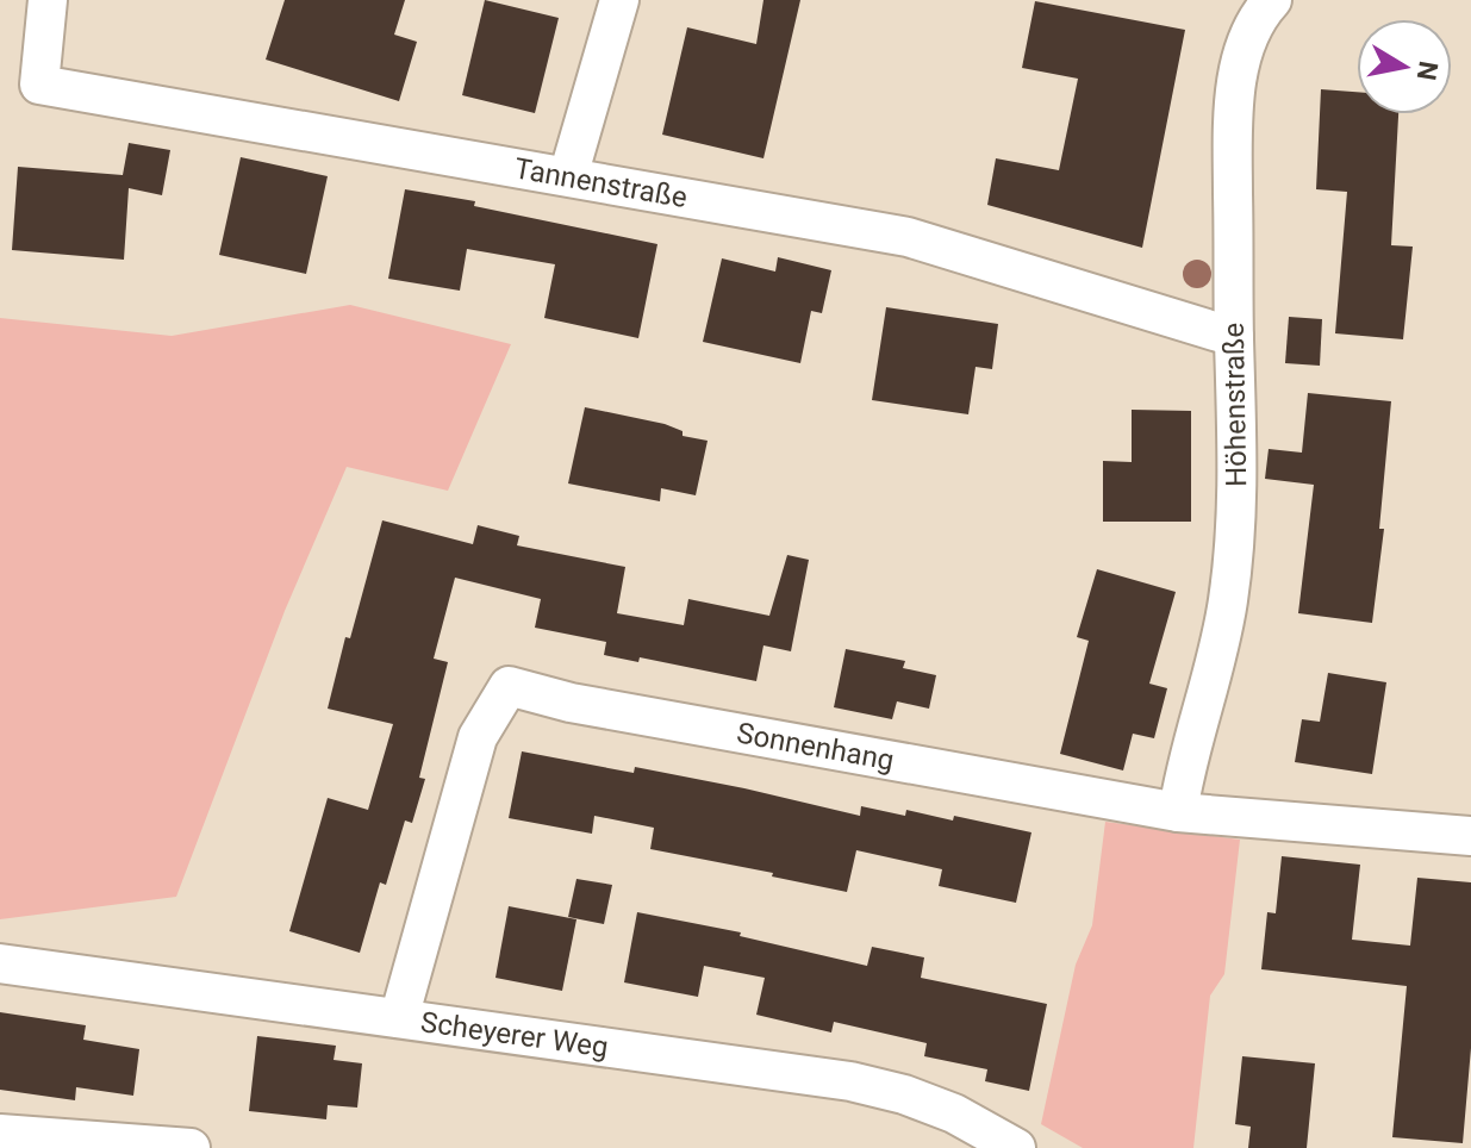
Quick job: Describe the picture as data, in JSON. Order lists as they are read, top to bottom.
{
  "streets": {
    "street": [
      "Tannenstraße",
      "Höhenstraße",
      "Sonnenhang",
      "Scheyerer Weg"
    ]
  },
  "crossings": [
    ["Tannenstraße", "Höhenstraße"],
    ["Höhenstraße", "Sonnenhang"],
    ["Sonnenhang", "Scheyerer Weg"]
  ],
  "north": "right"
}
